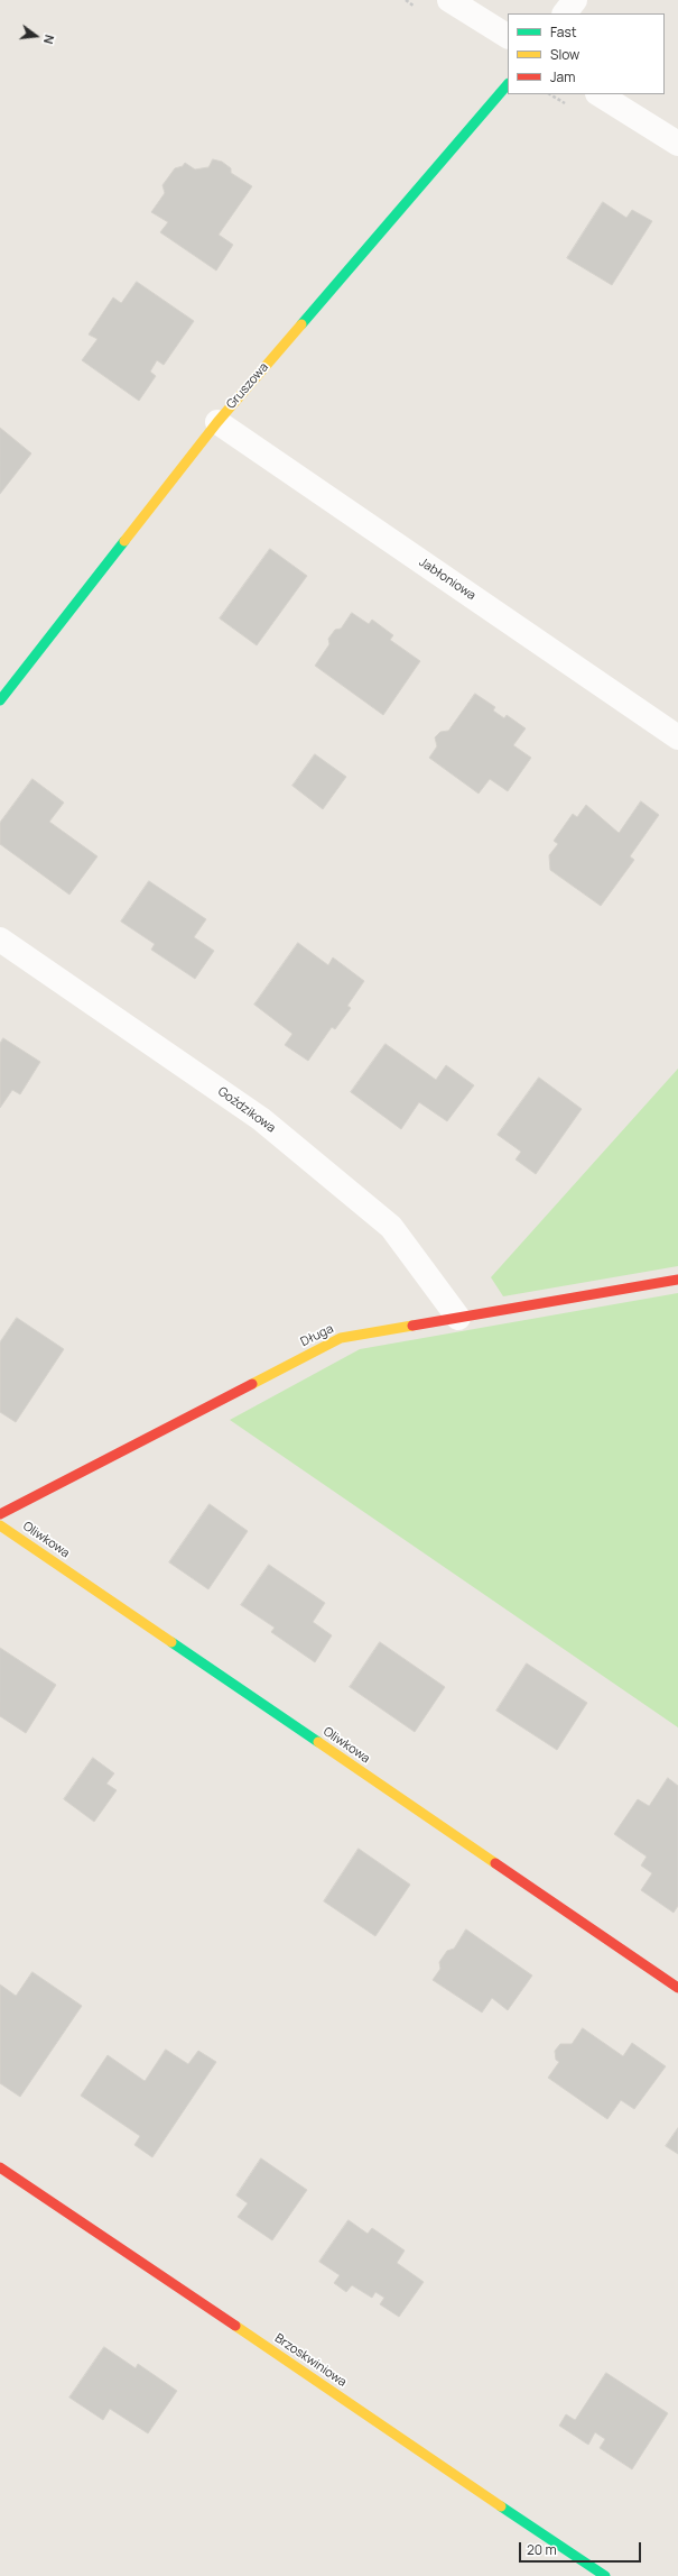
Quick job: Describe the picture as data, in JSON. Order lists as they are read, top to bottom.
{
  "streets": {
    "street": [
      "Gruszowa",
      "Jabłoniowa",
      "Goździkowa",
      "Długa",
      "Oliwkowa",
      "Brzoskwiniowa"
    ]
  },
  "crossings": [
    ["Gruszowa", "Jabłoniowa"],
    ["Goździkowa", "Długa"]
  ],
  "legend": ["Fast", "Slow", "Jam"],
  "scale_bar": "20 m",
  "north": "right"
}
